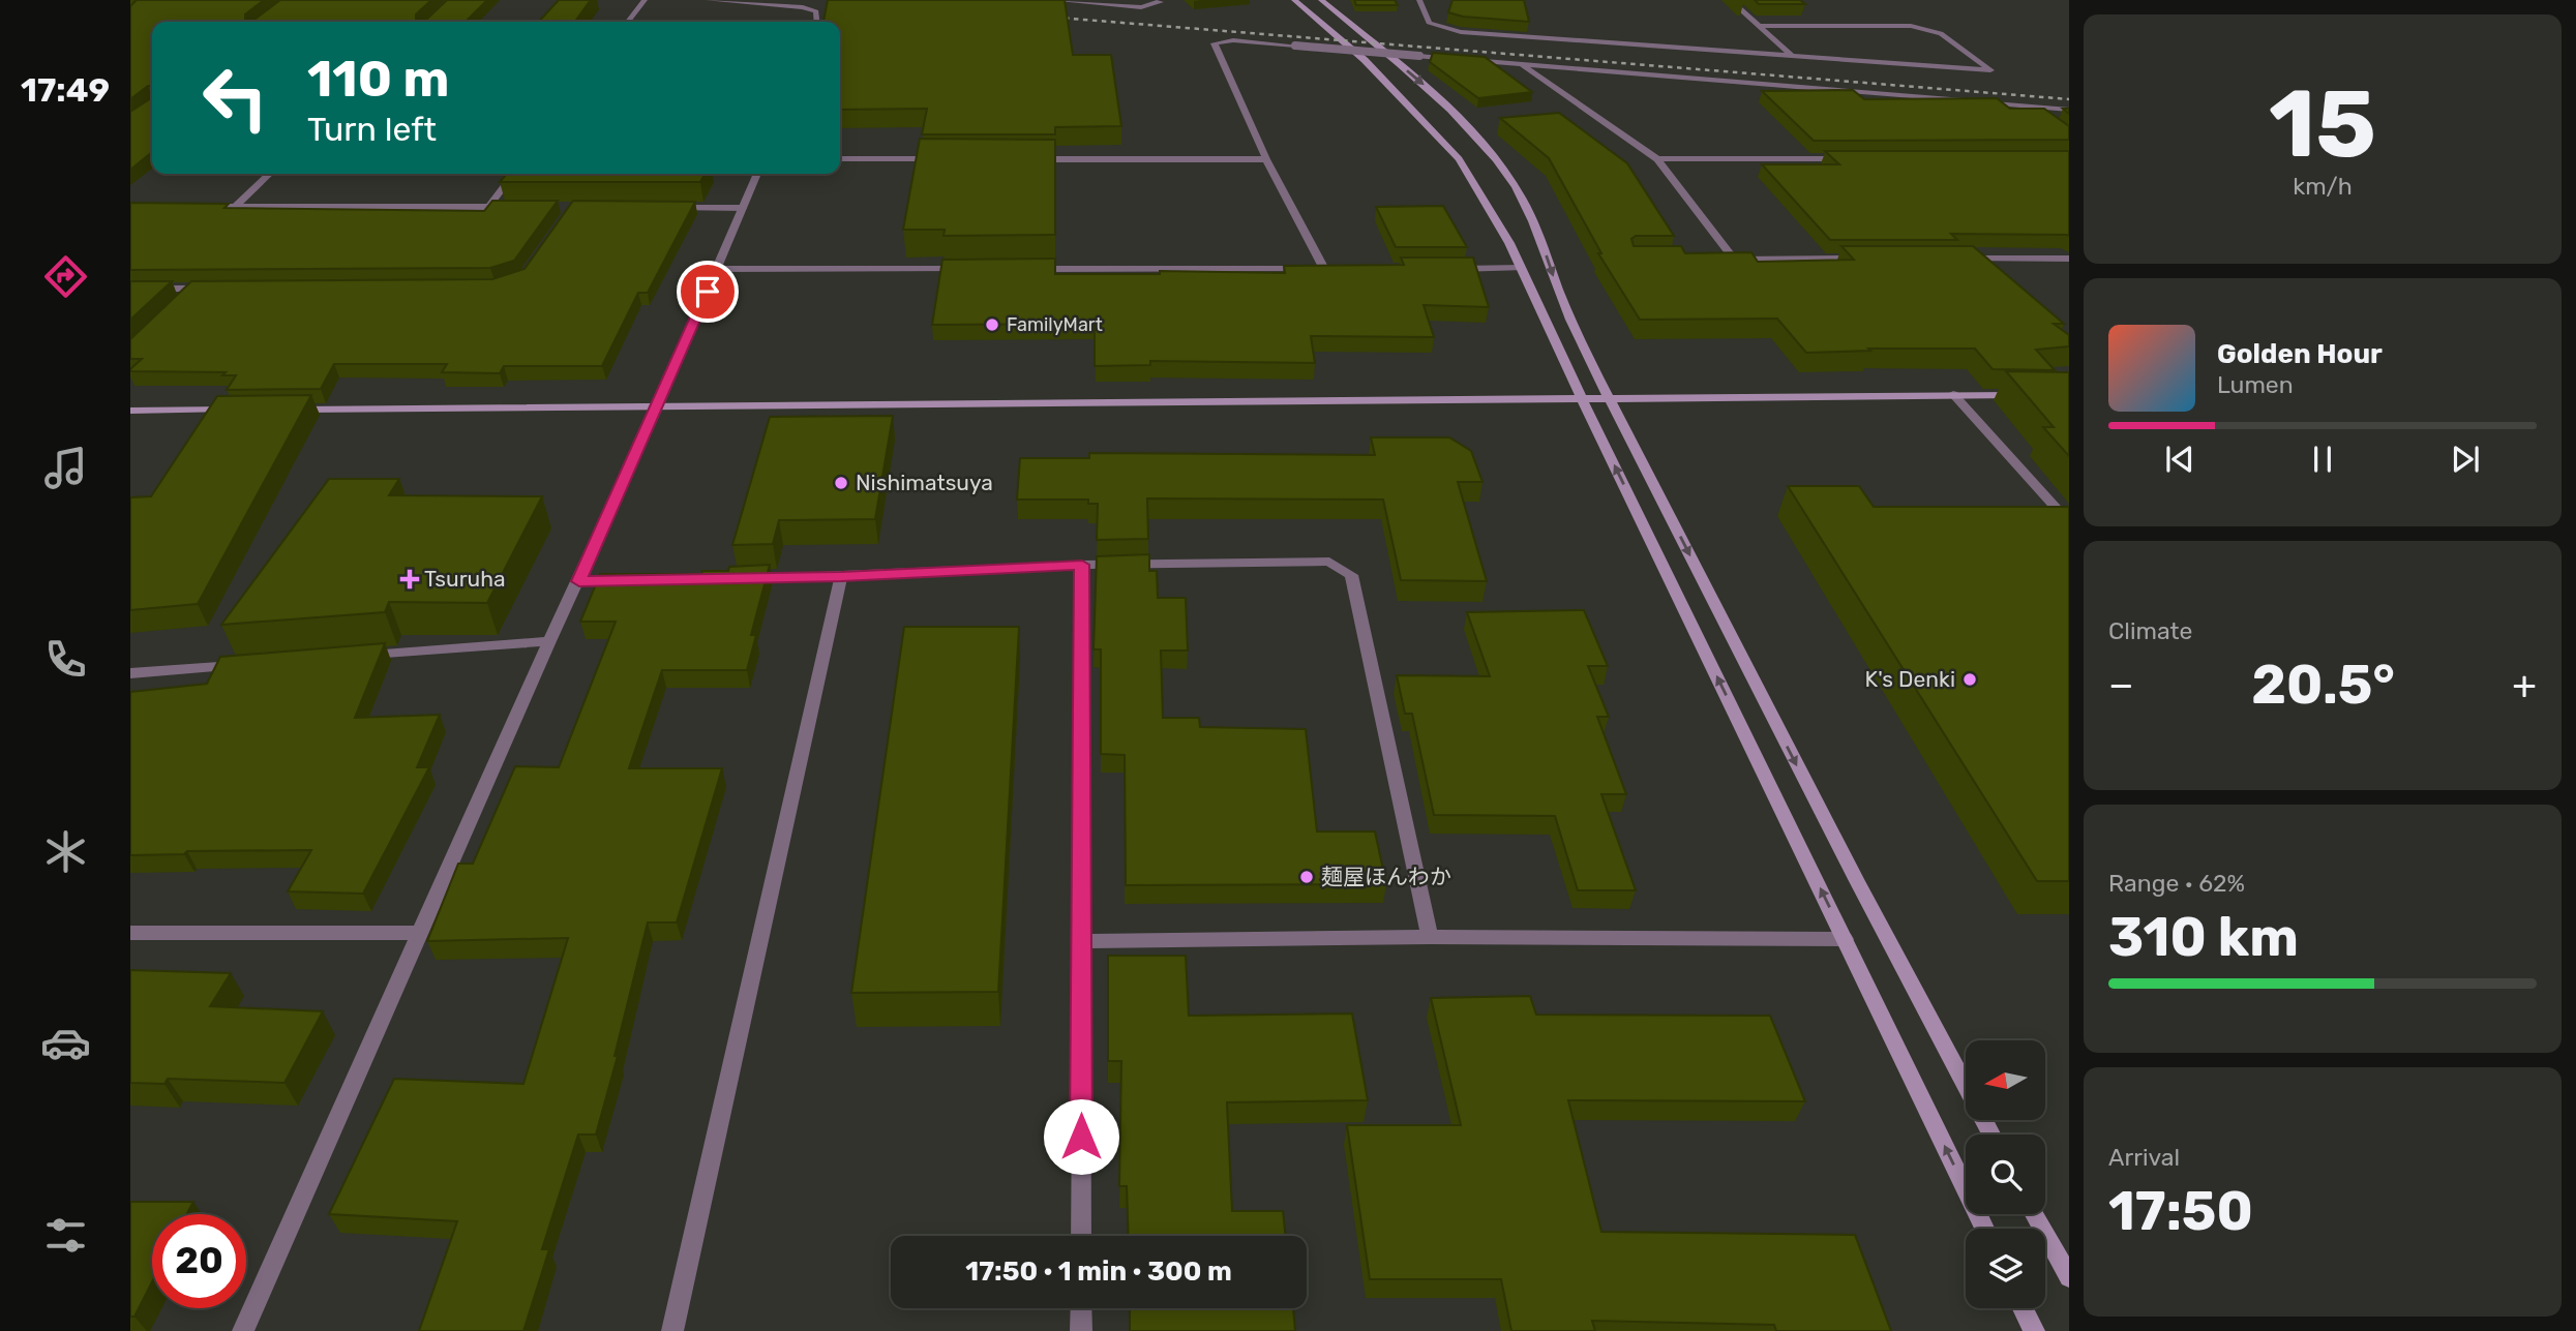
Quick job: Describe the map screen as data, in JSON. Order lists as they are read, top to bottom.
{
  "places": {
    "other": [
      "FamilyMart",
      "Nishimatsuya",
      "K's Denki",
      "麺屋ほんわか"
    ],
    "health": ["Tsuruha"]
  },
  "north": "left",
  "page": {
    "tabs": "17:49",
    "tile": [
      ["15", "km/h"],
      "Climate",
      ["Range · 62%", "310 km"],
      ["Arrival", "17:50"]
    ],
    "turn": ["110 m", "Turn left"],
    "song": ["Golden Hour", "Lumen"],
    "heat": ["−", "20.5°", "+"],
    "limit": "20",
    "trip": "17:50 · 1 min · 300 m"
  }
}
